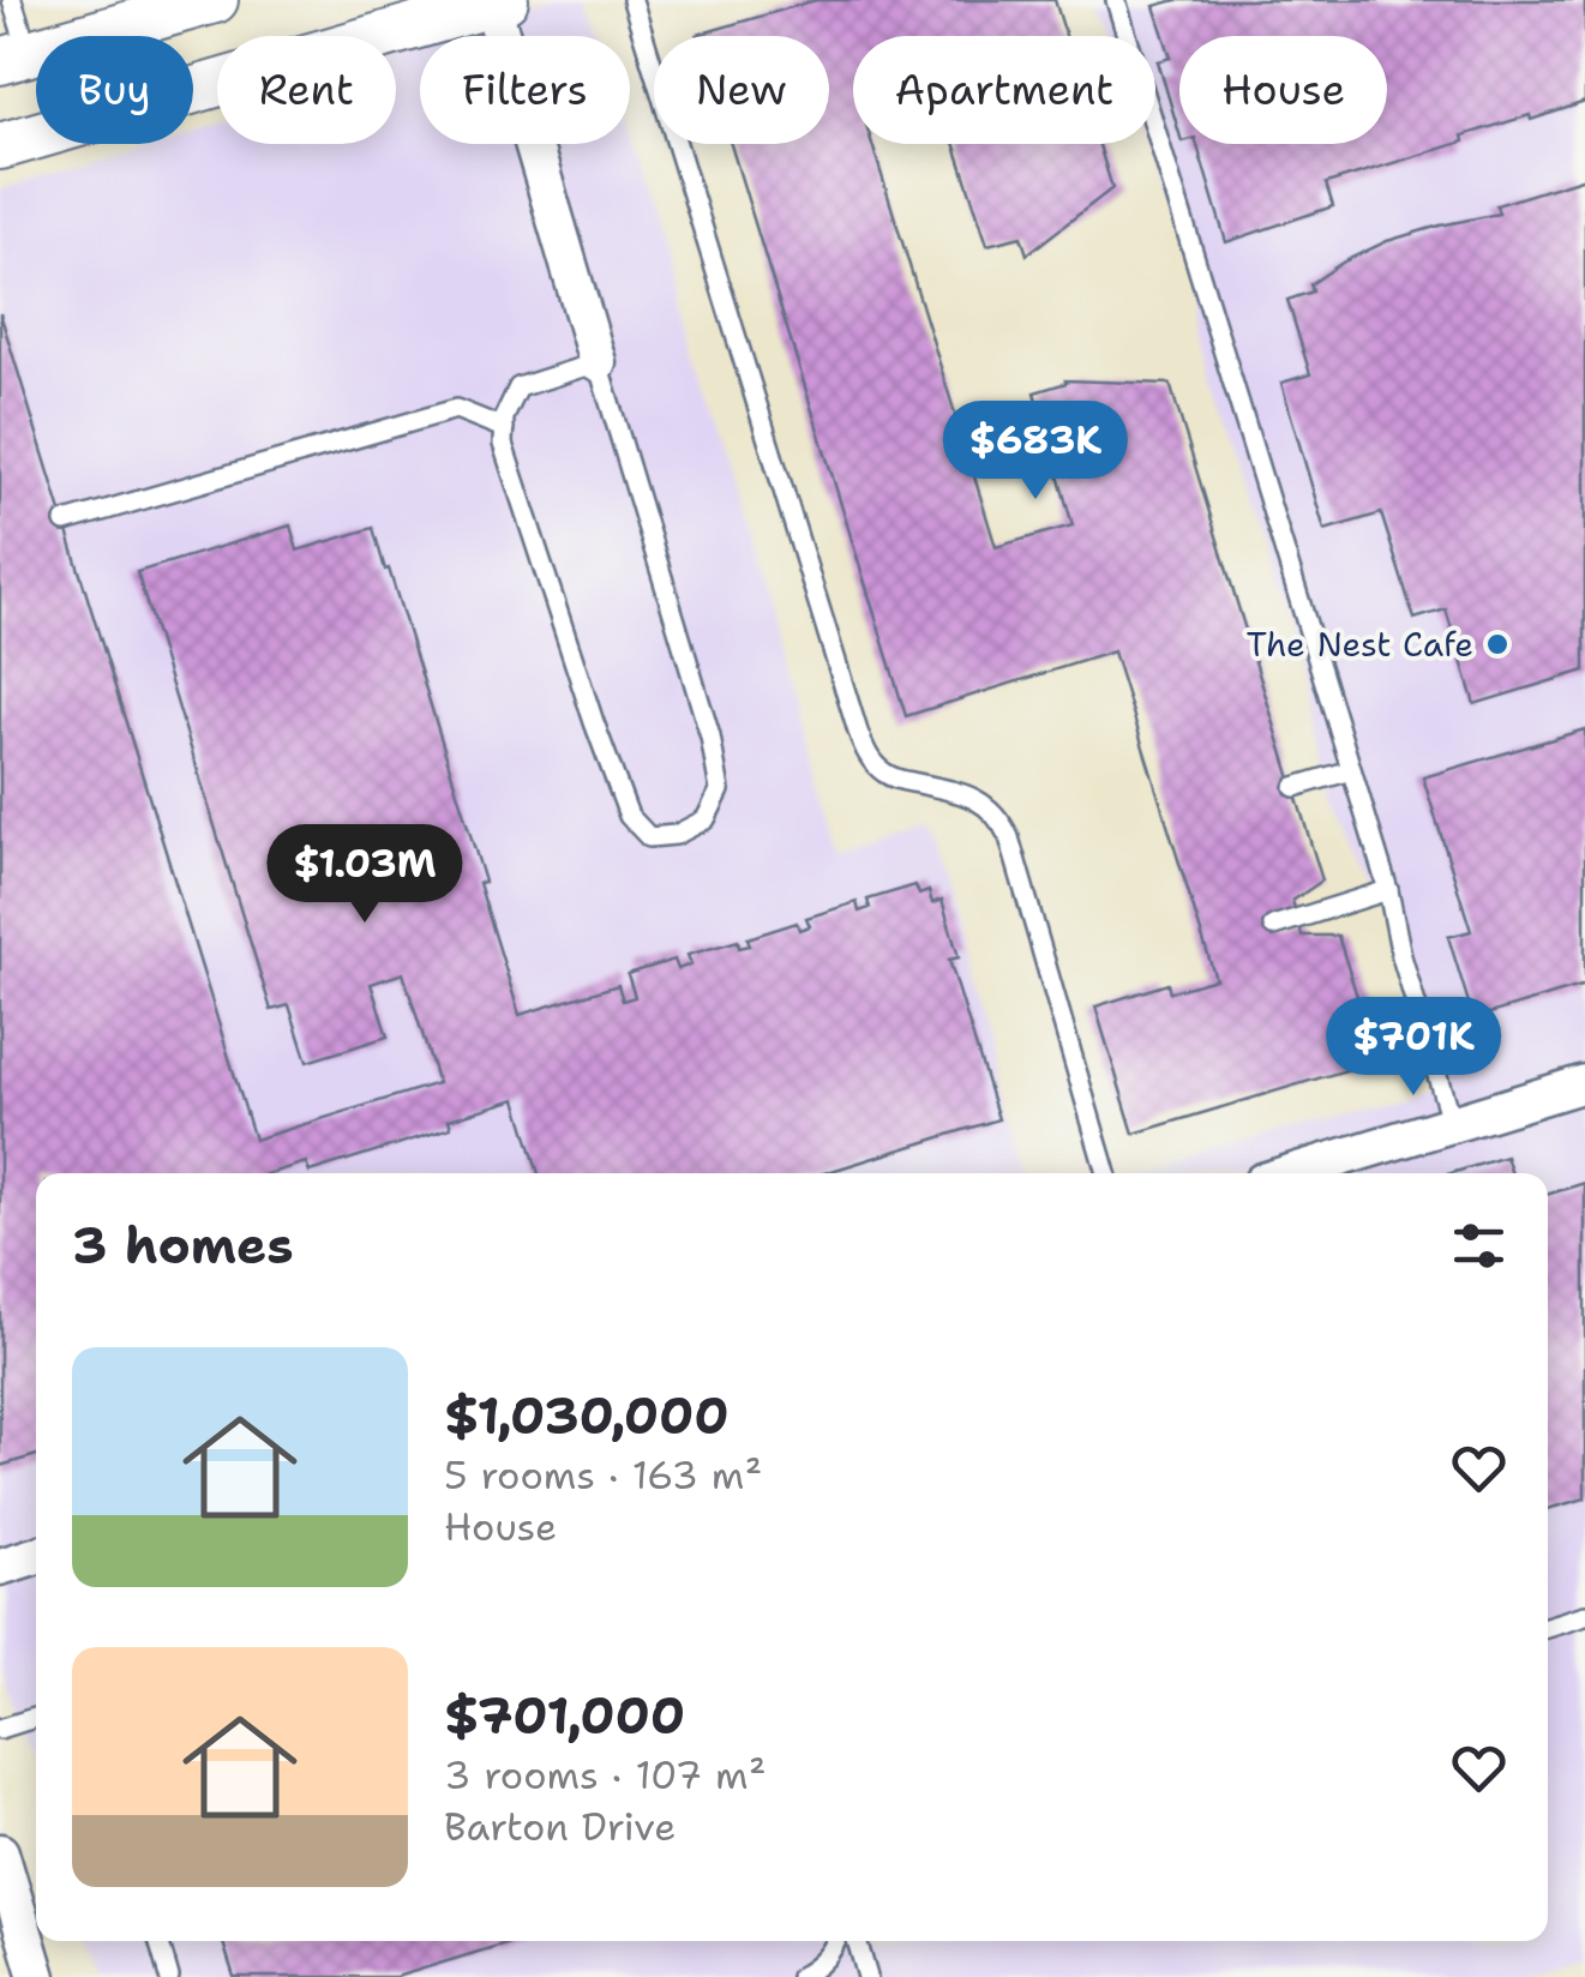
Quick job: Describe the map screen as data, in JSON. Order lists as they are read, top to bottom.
{
  "places": ["The Nest Cafe"],
  "page": {
    "chip": [
      "Buy",
      "Rent",
      "Filters",
      "New",
      "Apartment",
      "House"
    ],
    "price": ["$683K", "$1.03M", "$701K"],
    "heading": "3 homes",
    "list": [
      {
        "name": "$1,030,000",
        "note": "5 rooms · 163 m² · House"
      },
      {
        "name": "$701,000",
        "note": "3 rooms · 107 m² · Barton Drive"
      }
    ]
  }
}
